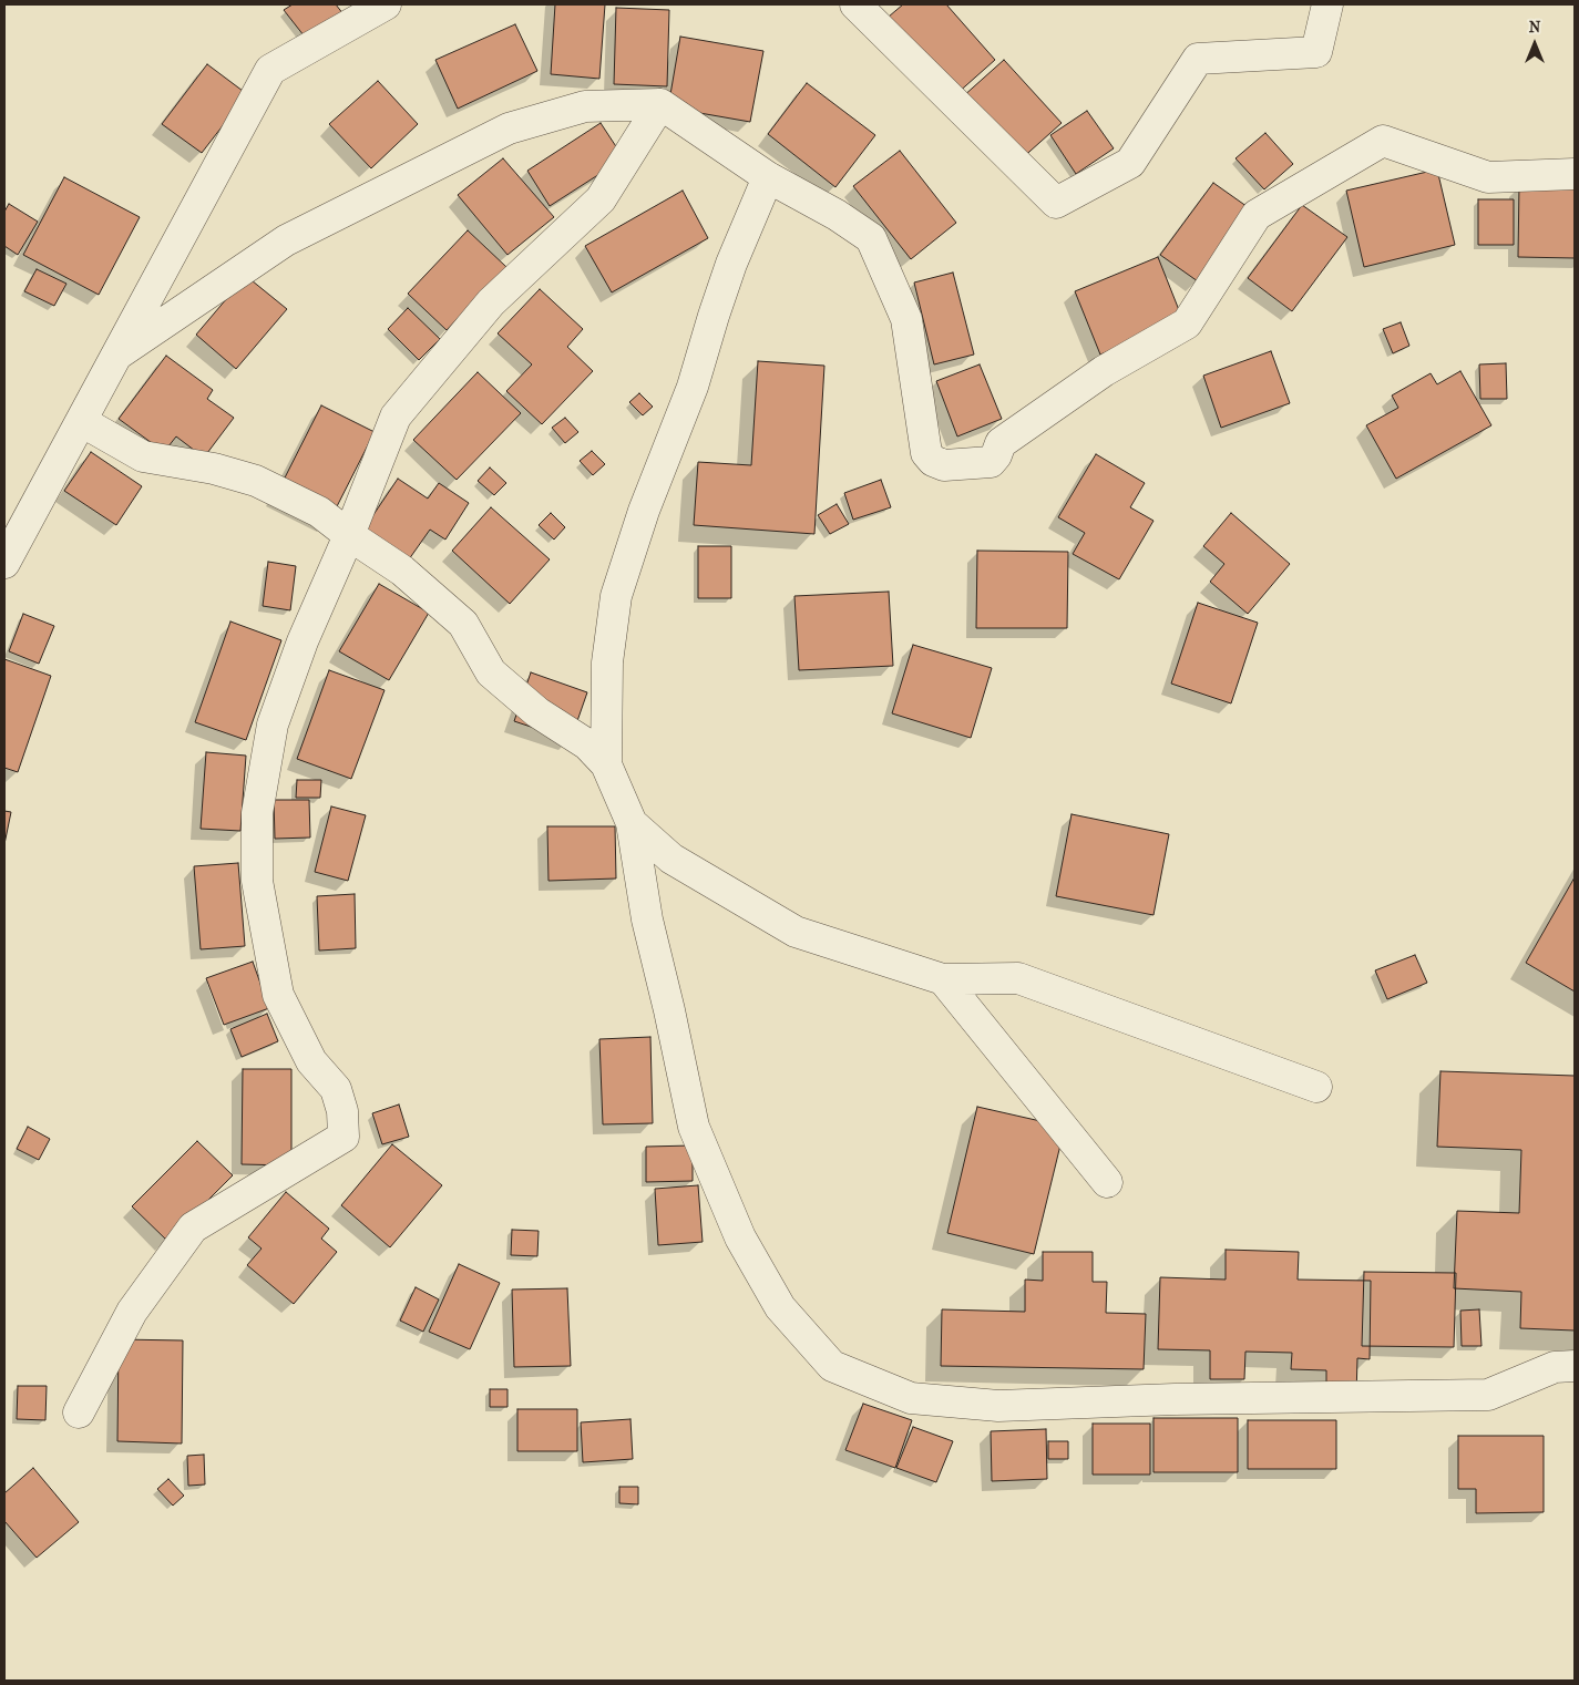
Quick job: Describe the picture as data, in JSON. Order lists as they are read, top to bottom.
{
  "north": "top"
}
